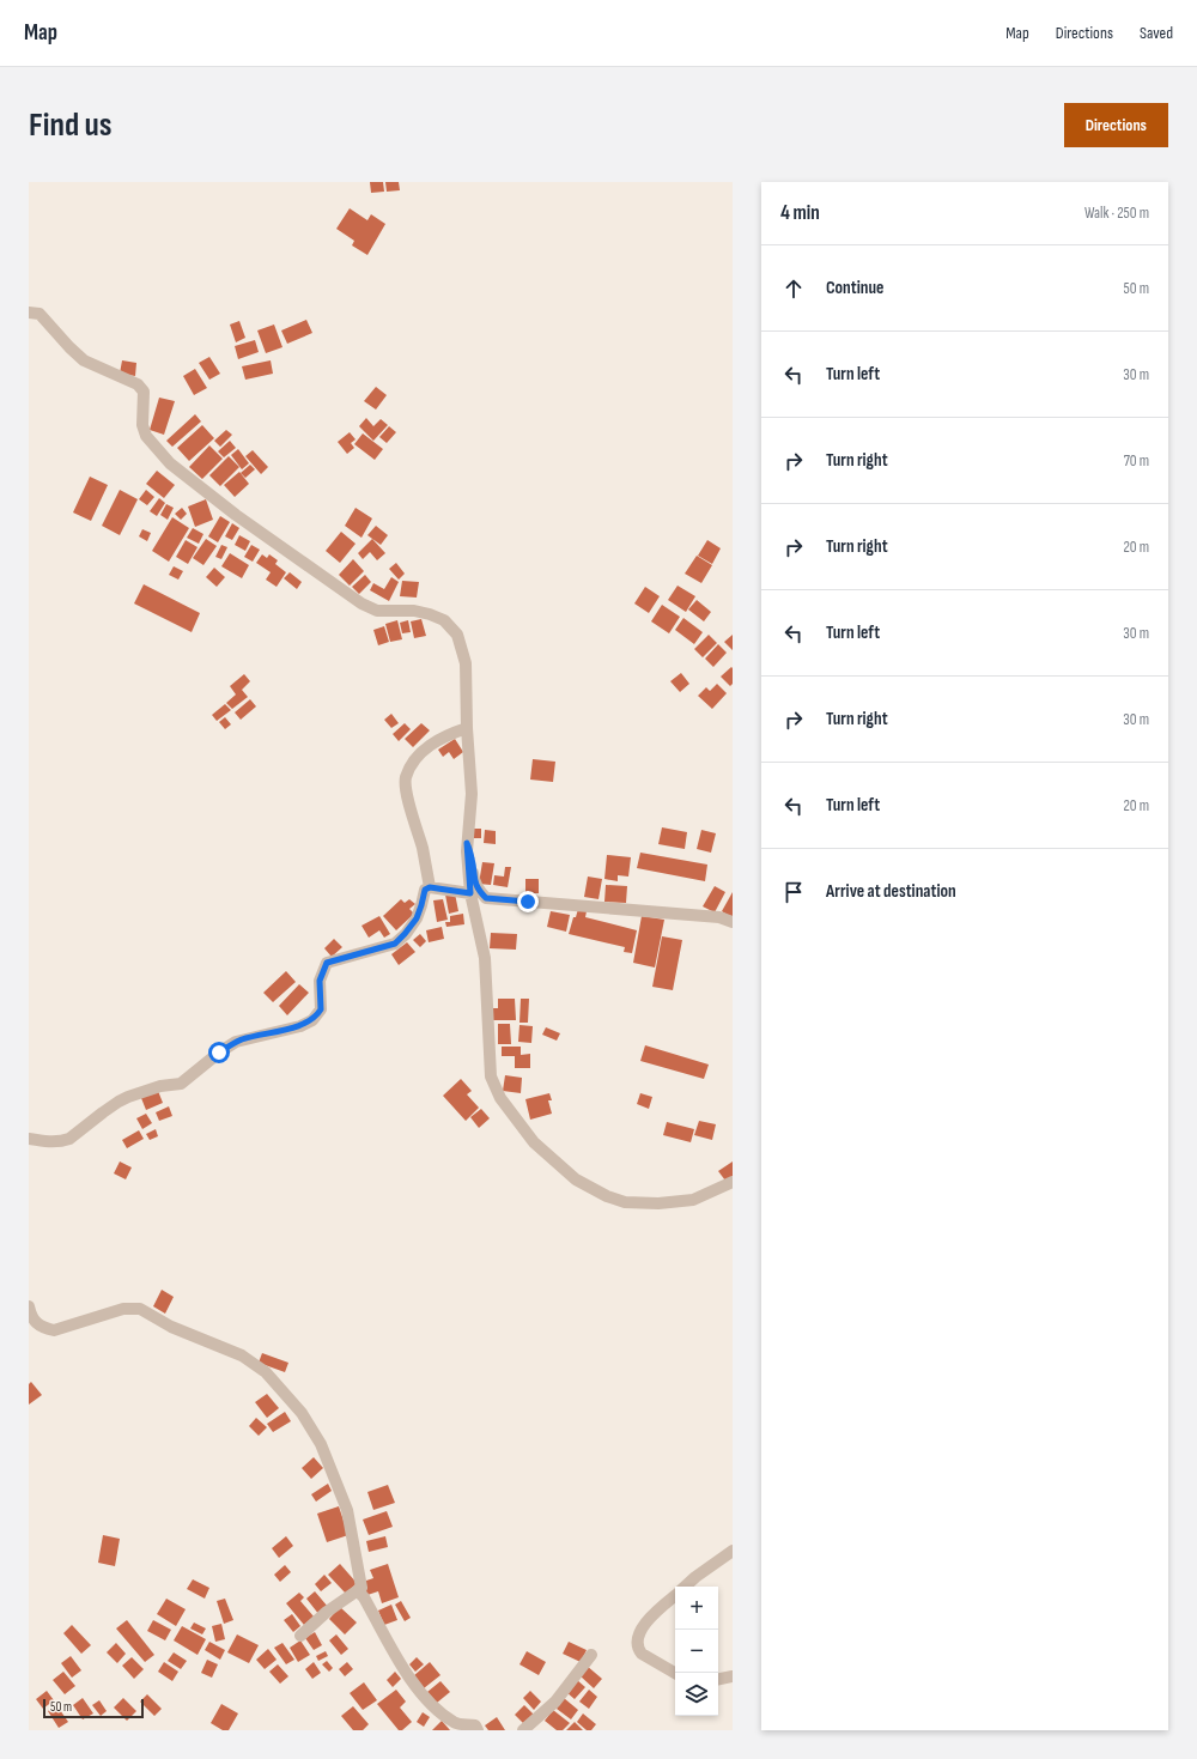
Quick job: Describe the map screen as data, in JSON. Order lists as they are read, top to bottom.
{
  "scale_bar": "50 m",
  "page": {
    "header": "Map",
    "nav": ["Map", "Directions", "Saved"],
    "buttons": "Directions",
    "title": "Find us",
    "heading": ["4 min", "Walk · 250 m"],
    "list": [
      ["Continue", "50 m"],
      ["Turn left", "30 m"],
      ["Turn right", "70 m"],
      ["Turn right", "20 m"],
      ["Turn left", "30 m"],
      ["Turn right", "30 m"],
      ["Turn left", "20 m"],
      "Arrive at destination"
    ],
    "map_buttons": ["+", "−"],
    "scale": "50 m"
  }
}
